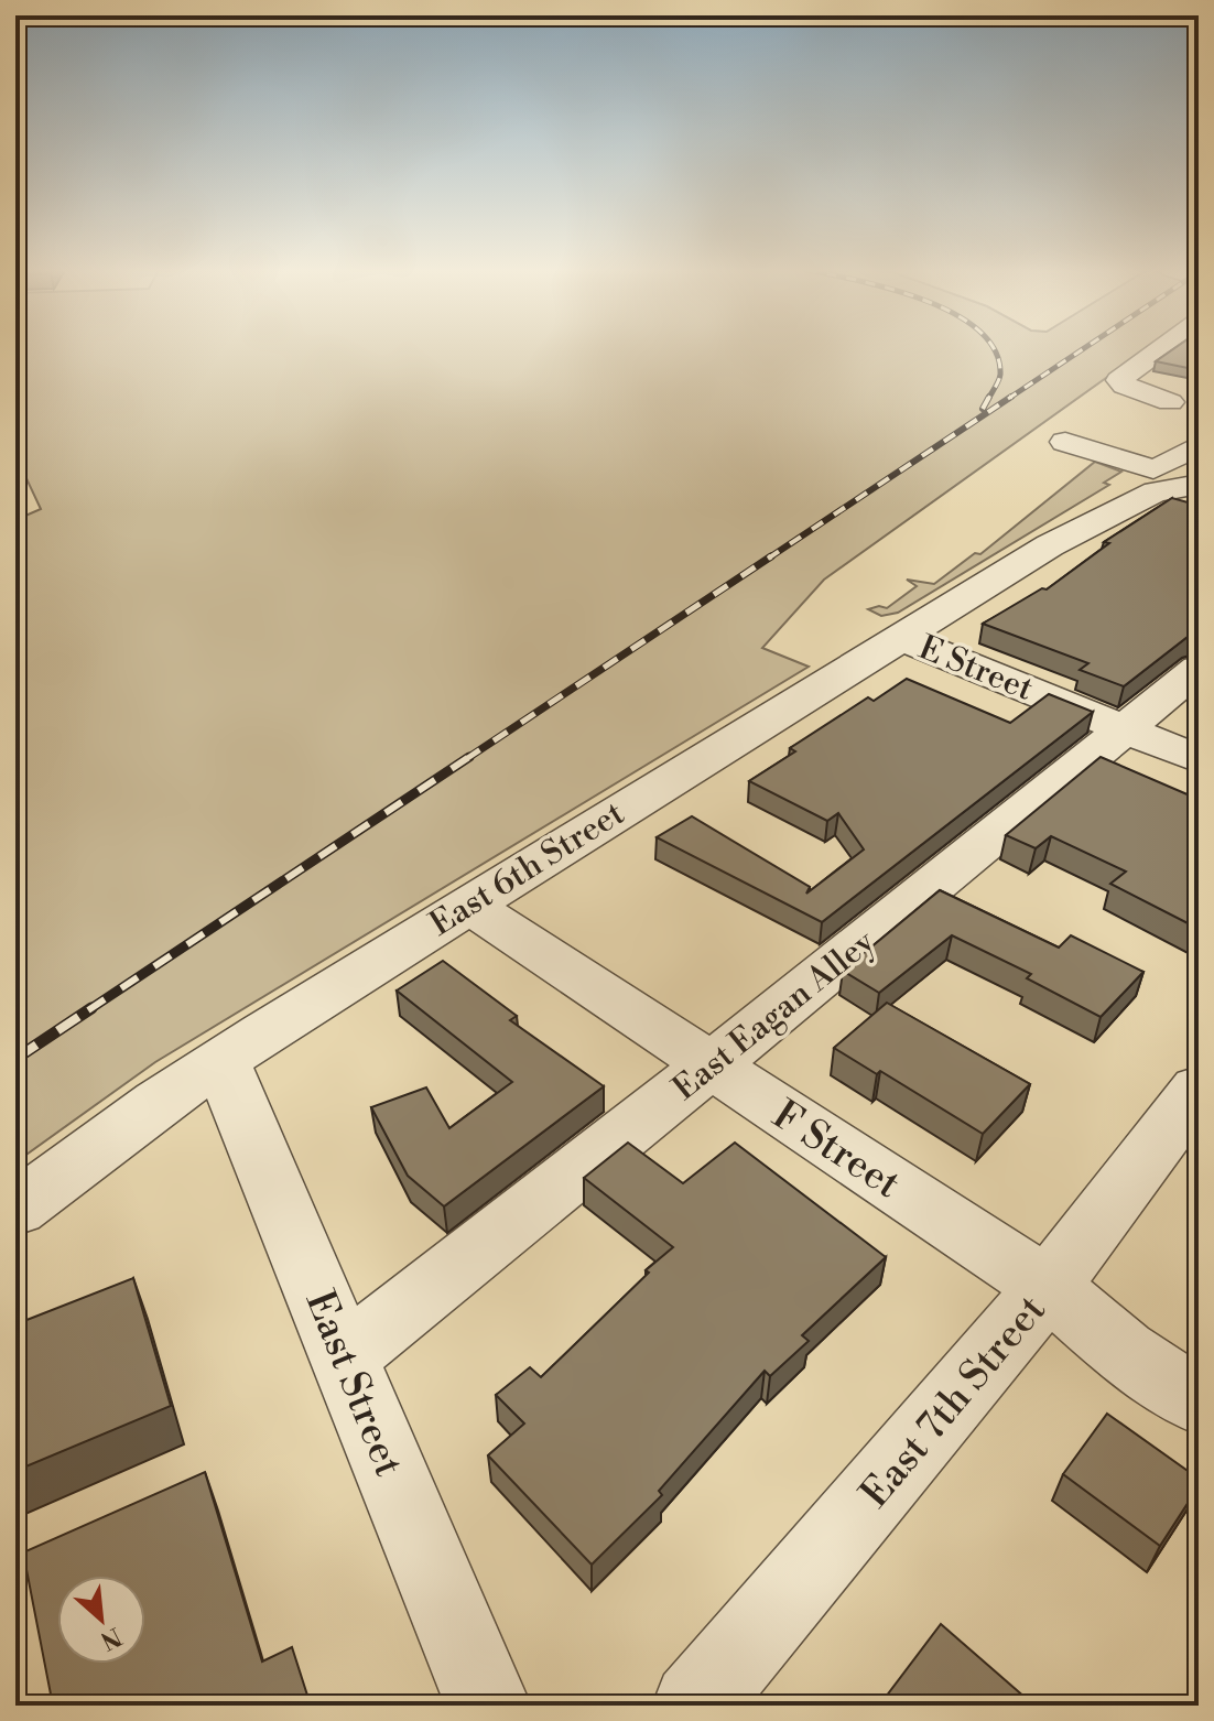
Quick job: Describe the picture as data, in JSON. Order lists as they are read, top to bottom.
{
  "streets": {
    "street": [
      "E Street",
      "East 6th Street",
      "East Eagan Alley",
      "F Street",
      "East Street",
      "East 7th Street"
    ]
  },
  "crossings": [
    ["E Street", "East 6th Street"],
    ["E Street", "East Eagan Alley"],
    ["East 6th Street", "F Street"],
    ["East 6th Street", "East Street"],
    ["East Eagan Alley", "F Street"],
    ["East Eagan Alley", "East Street"],
    ["F Street", "East 7th Street"]
  ],
  "north": "bottom right"
}
